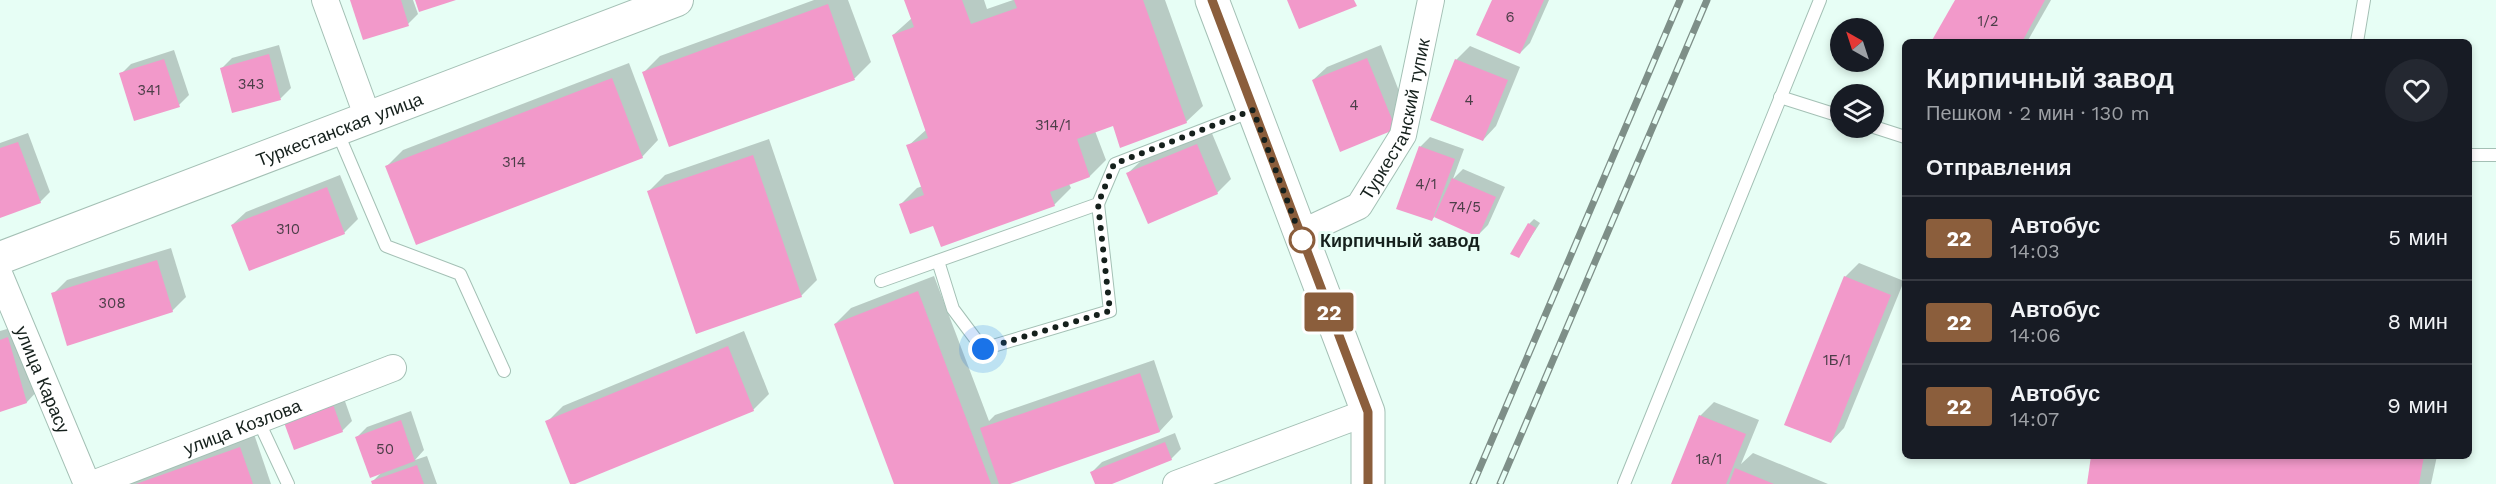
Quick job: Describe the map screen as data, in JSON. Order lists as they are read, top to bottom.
{
  "streets": {
    "street": [
      "Туркестанский тупик",
      "Туркестанская улица",
      "улица Карасу",
      "улица Козлова"
    ]
  },
  "places": ["Кирпичный завод"],
  "lines": ["bus line 22"],
  "house_numbers": [
    "6",
    "1/2",
    "343",
    "341",
    "4",
    "4",
    "314/1",
    "314",
    "4/1",
    "74/5",
    "310",
    "308",
    "1Б/1",
    "50",
    "1а/1"
  ],
  "north": "top left",
  "page": {
    "on_map": "22",
    "heading": [
      ["Кирпичный завод", "Пешком · 2 мин · 130 m"],
      "Отправления"
    ],
    "list": [
      {
        "mark": "22",
        "name": "Автобус",
        "note": "14:03",
        "value": "5 мин"
      },
      {
        "mark": "22",
        "name": "Автобус",
        "note": "14:06",
        "value": "8 мин"
      },
      {
        "mark": "22",
        "name": "Автобус",
        "note": "14:07",
        "value": "9 мин"
      }
    ]
  }
}
